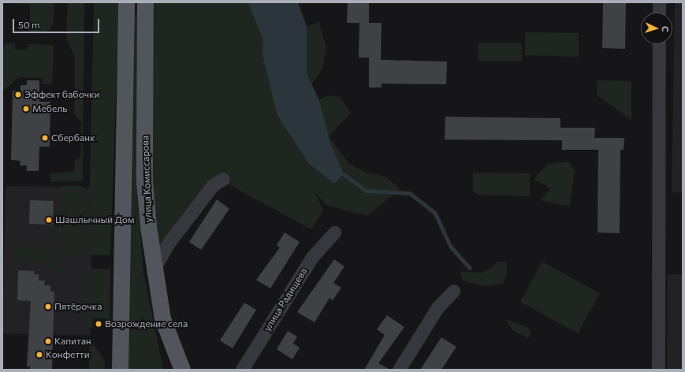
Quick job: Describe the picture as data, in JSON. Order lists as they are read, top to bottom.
{
  "streets": {
    "main road": ["улица Комиссарова"],
    "street": ["улица Радищева"]
  },
  "places": [
    "Эффект бабочки",
    "Мебель",
    "Сбербанк",
    "Шашлычный Дом",
    "Пятёрочка",
    "Возрождение села",
    "Капитан",
    "Конфетти"
  ],
  "scale_bar": "50 m",
  "north": "right"
}
